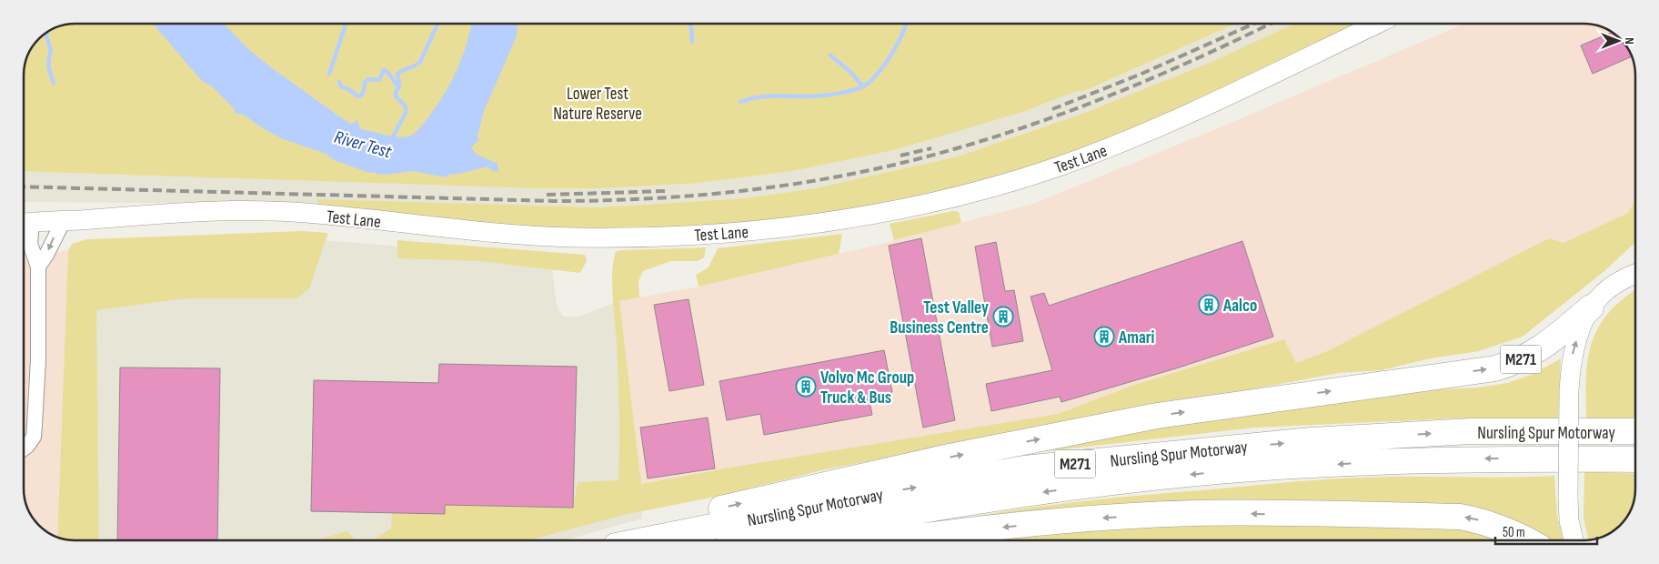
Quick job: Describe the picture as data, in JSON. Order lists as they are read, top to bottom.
{
  "streets": {
    "highway": ["M271", "Nursling Spur Motorway"],
    "street": ["Test Lane"]
  },
  "water": ["River Test"],
  "parks": ["Lower Test Nature Reserve"],
  "places": {
    "building": [
      "Aalco",
      "Test Valley Business Centre",
      "Amari",
      "Volvo Mc Group Truck & Bus"
    ]
  },
  "scale_bar": "50 m",
  "north": "right"
}
